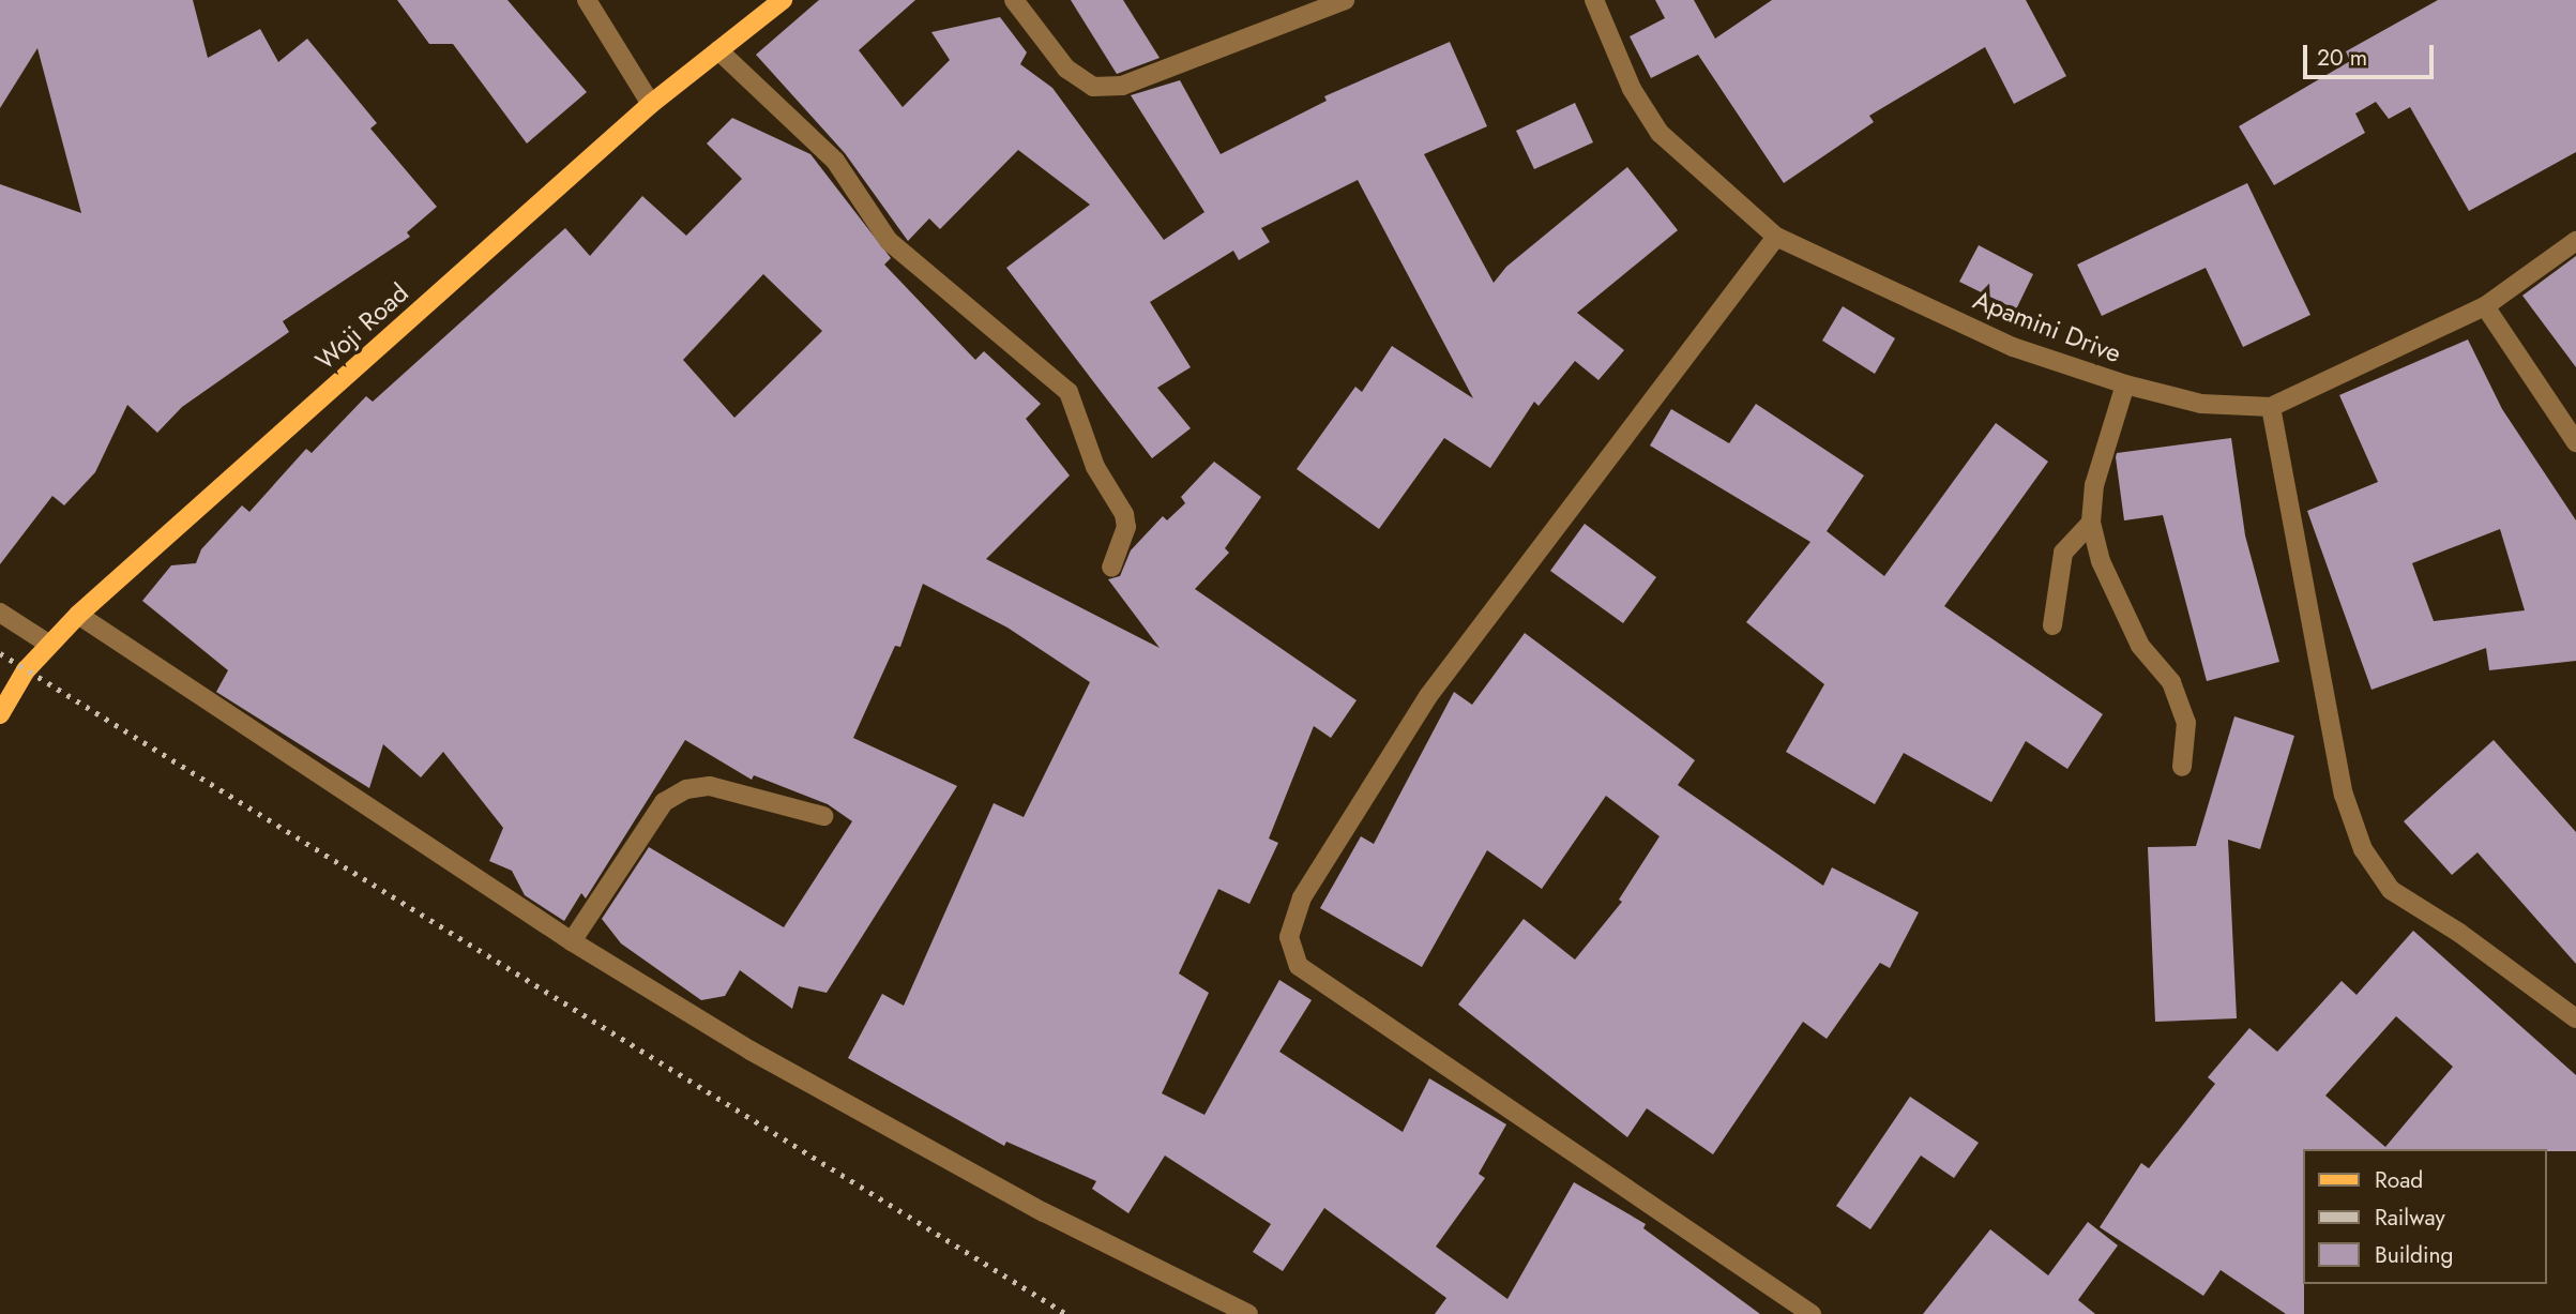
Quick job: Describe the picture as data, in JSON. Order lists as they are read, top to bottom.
{
  "streets": {
    "main road": ["Woji Road"],
    "street": ["Apamini Drive"]
  },
  "legend": ["Road", "Railway", "Building"],
  "scale_bar": "20 m"
}
